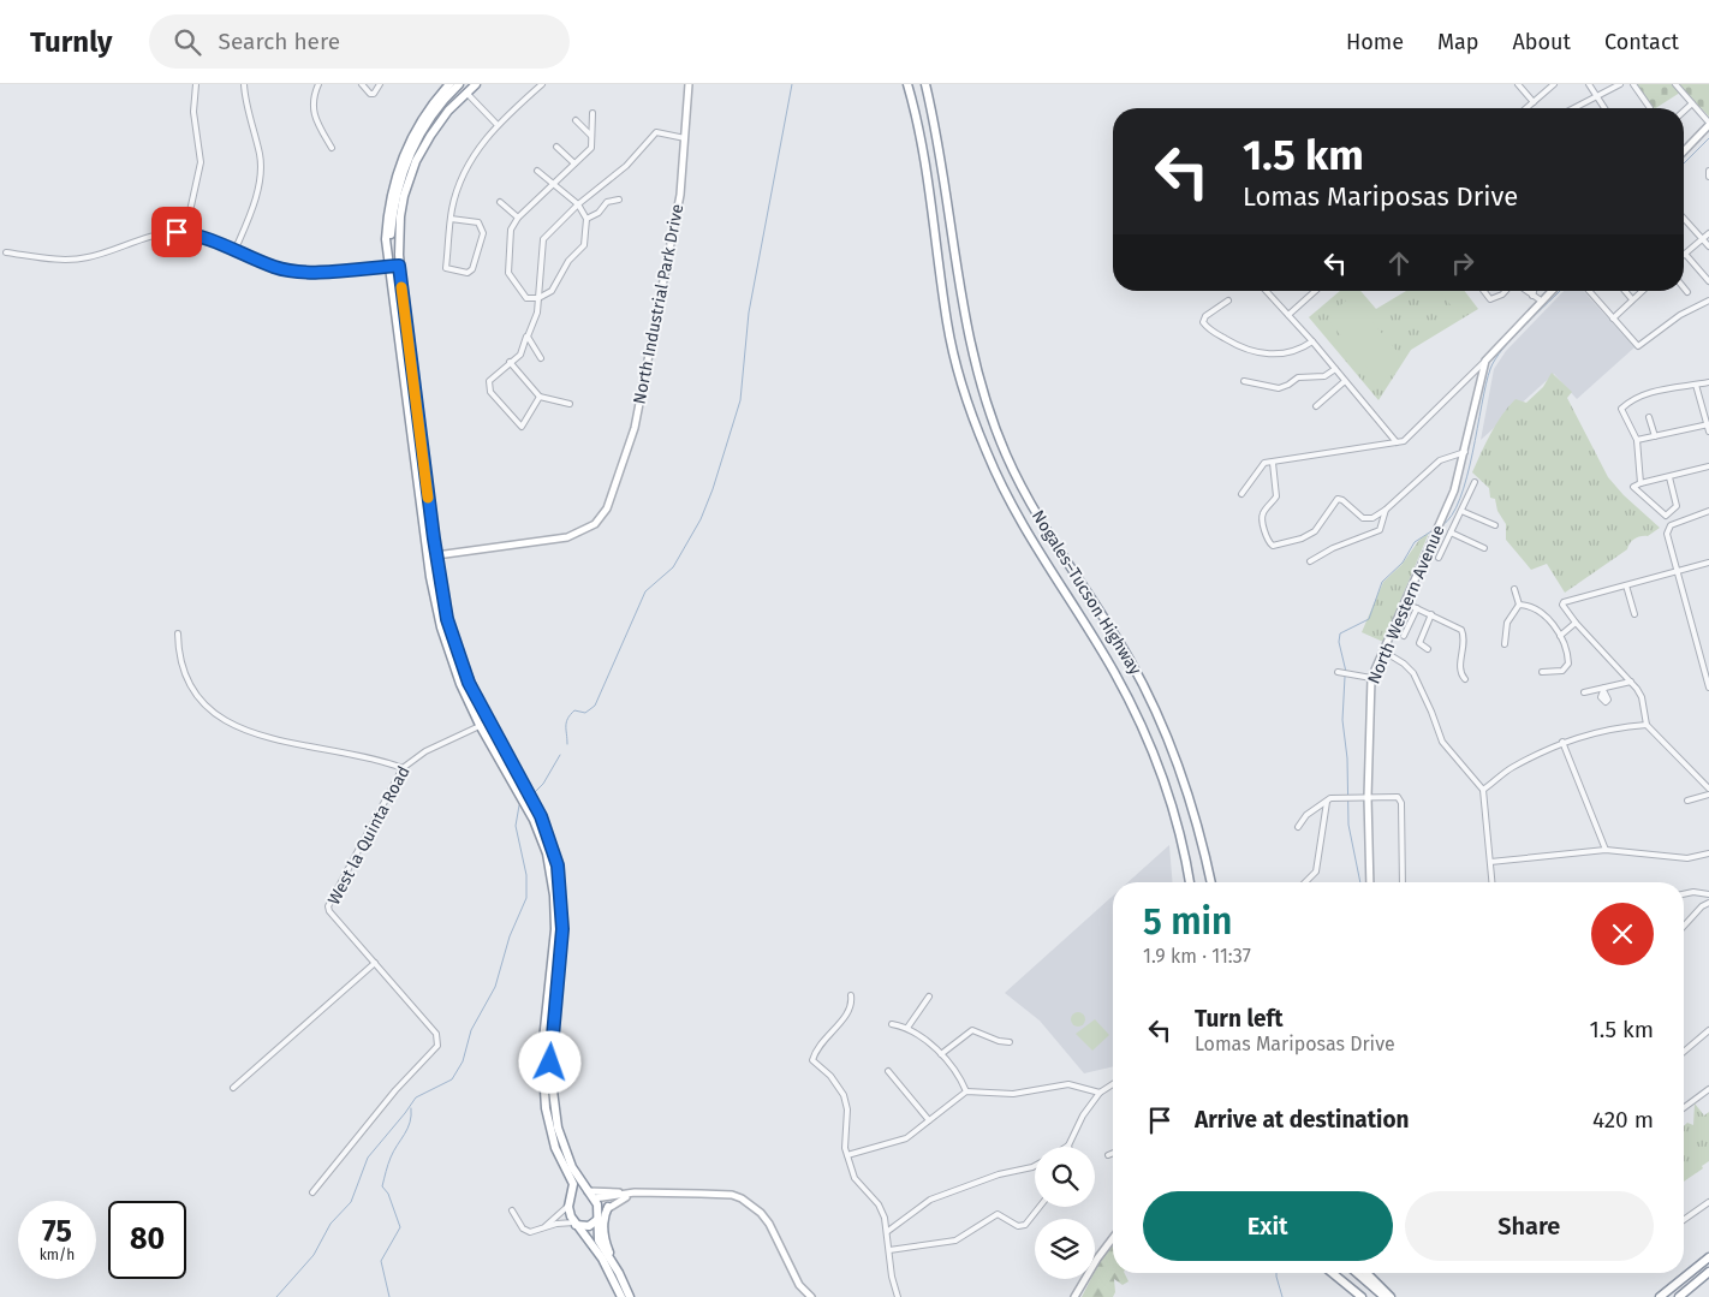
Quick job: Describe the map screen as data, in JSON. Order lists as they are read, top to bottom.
{
  "streets": {
    "highway": ["Nogales–Tucson Highway"],
    "street": ["North Industrial Park Drive", "North Western Avenue", "West la Quinta Road"]
  },
  "page": {
    "header": "Turnly",
    "search": "Search here",
    "nav": [
      "Home",
      "Map",
      "About",
      "Contact"
    ],
    "turn": ["1.5 km", "Lomas Mariposas Drive"],
    "heading": ["5 min", "1.9 km · 11:37"],
    "list": [
      {
        "name": "Turn left",
        "note": "Lomas Mariposas Drive",
        "value": "1.5 km"
      },
      {
        "name": "Arrive at destination",
        "value": "420 m"
      }
    ],
    "buttons": ["Exit", "Share"],
    "speed": "75 km/h",
    "limit": "80"
  }
}
